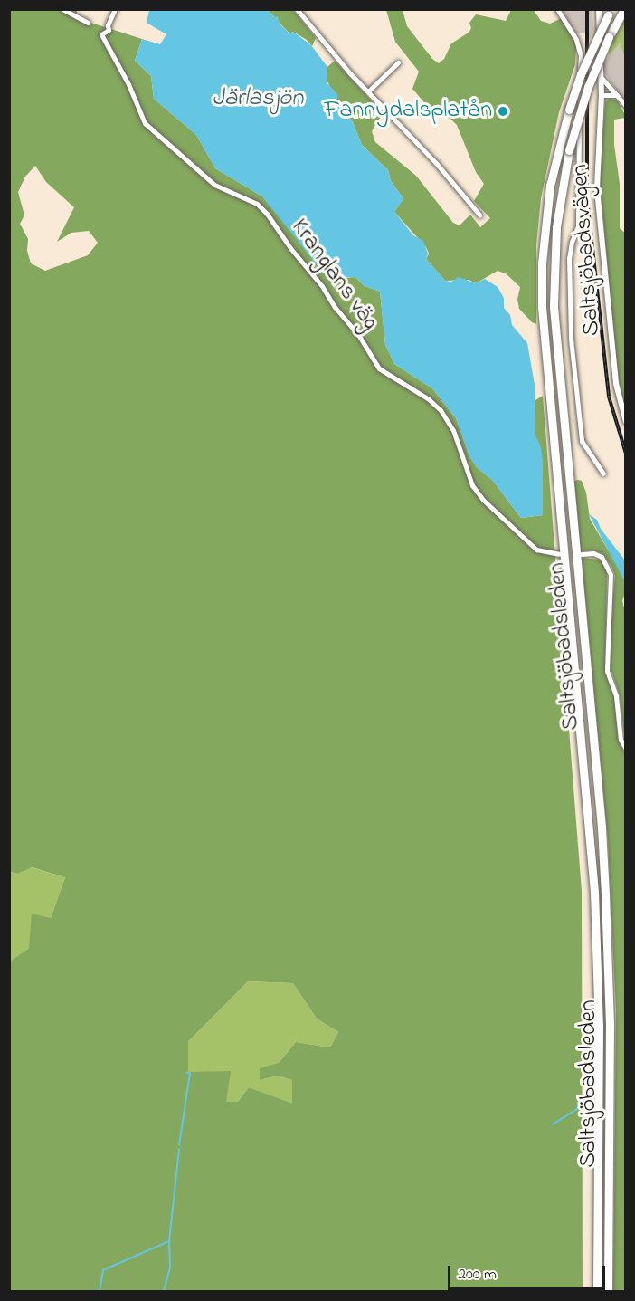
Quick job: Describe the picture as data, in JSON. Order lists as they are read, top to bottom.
{
  "streets": {
    "highway": ["Saltsjöbadsleden"],
    "street": ["Saltsjöbadsvägen", "Kranglans väg"]
  },
  "water": ["Järlasjön"],
  "places": ["Fannydalsplatån"],
  "scale_bar": "200 m"
}
